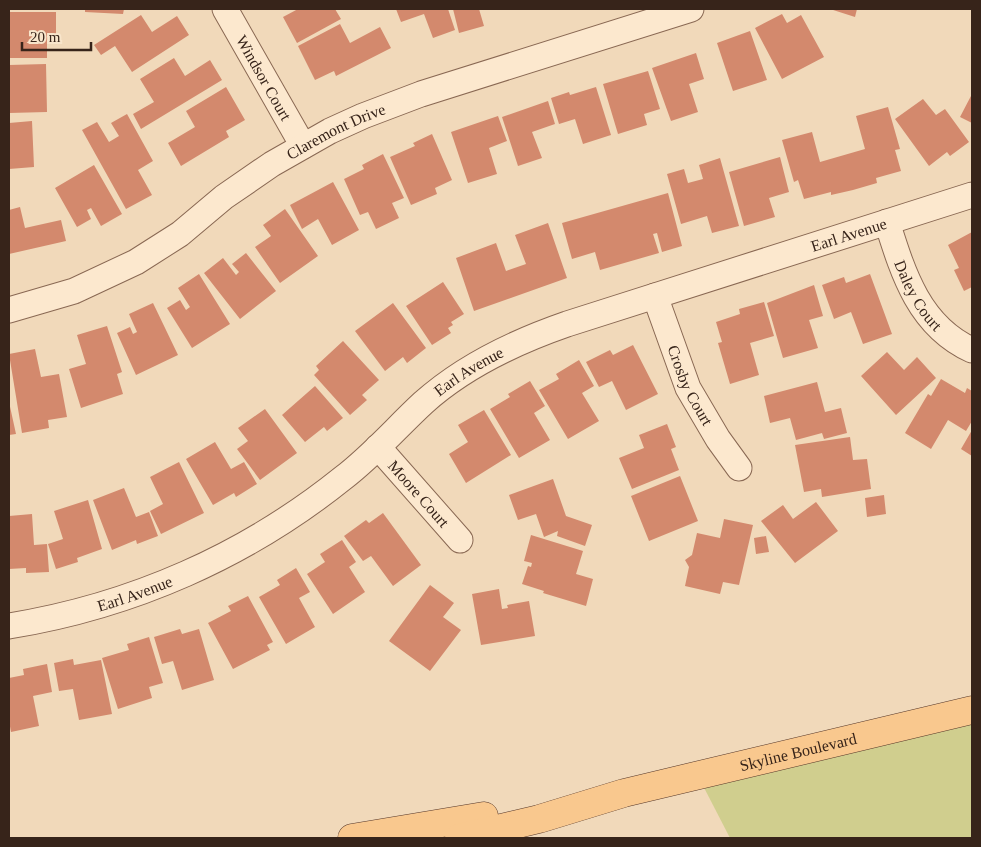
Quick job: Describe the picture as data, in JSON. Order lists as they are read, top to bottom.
{
  "streets": {
    "main road": ["Skyline Boulevard"],
    "street": [
      "Windsor Court",
      "Claremont Drive",
      "Earl Avenue",
      "Daley Court",
      "Crosby Court",
      "Moore Court"
    ]
  },
  "crossings": [
    ["Windsor Court", "Claremont Drive"],
    ["Earl Avenue", "Daley Court"],
    ["Earl Avenue", "Crosby Court"],
    ["Earl Avenue", "Moore Court"]
  ],
  "scale_bar": "20 m"
}
